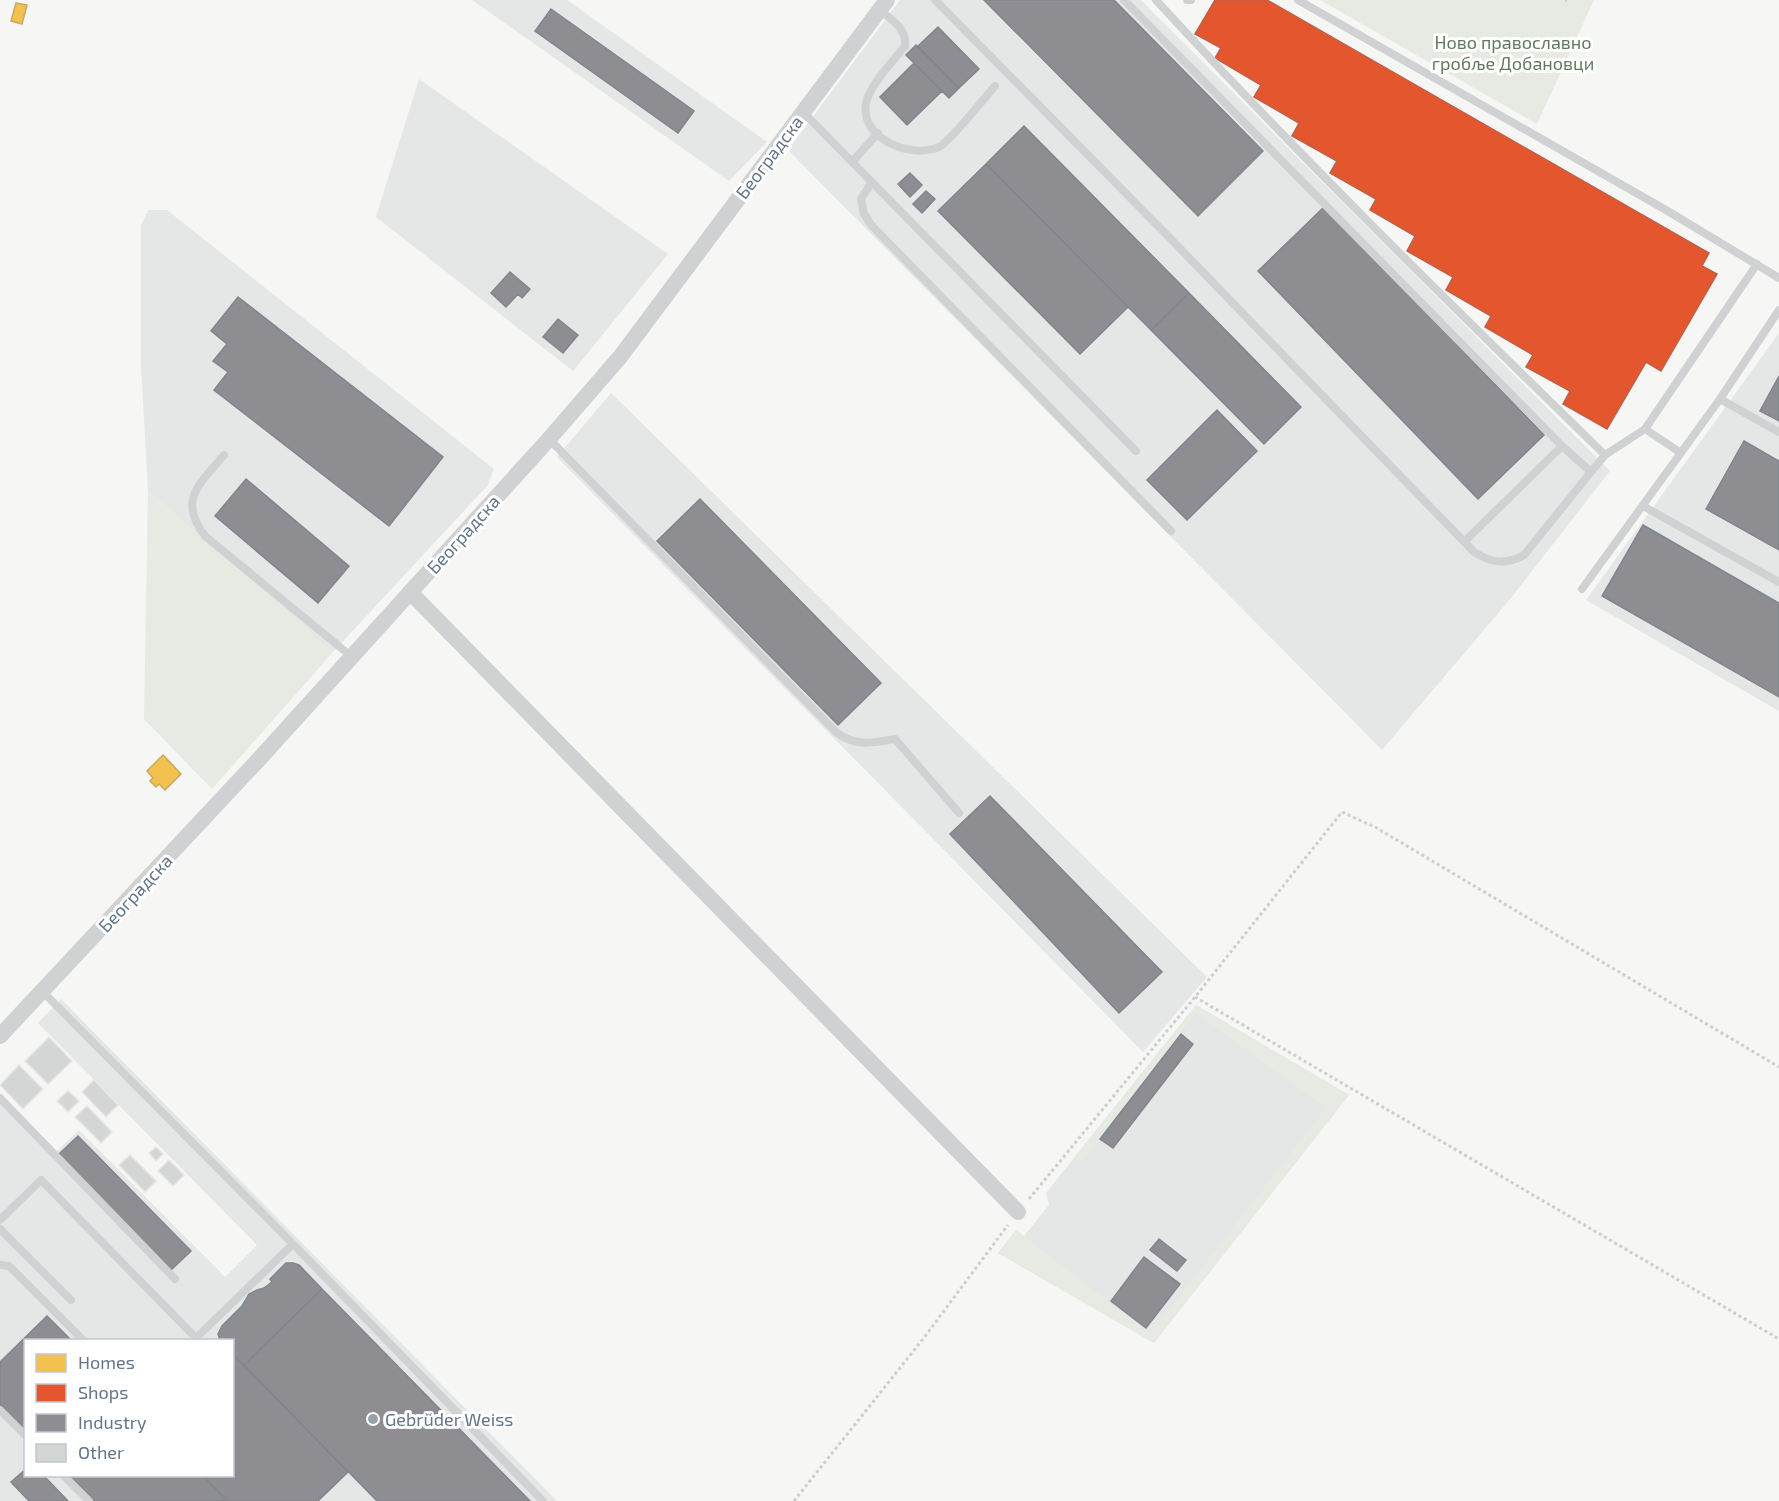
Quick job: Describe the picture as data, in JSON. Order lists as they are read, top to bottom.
{
  "streets": {
    "street": ["Београдска"]
  },
  "parks": ["Ново православно гробље Добановци"],
  "places": ["Gebrüder Weiss"],
  "legend": [
    "Homes",
    "Shops",
    "Industry",
    "Other"
  ]
}
